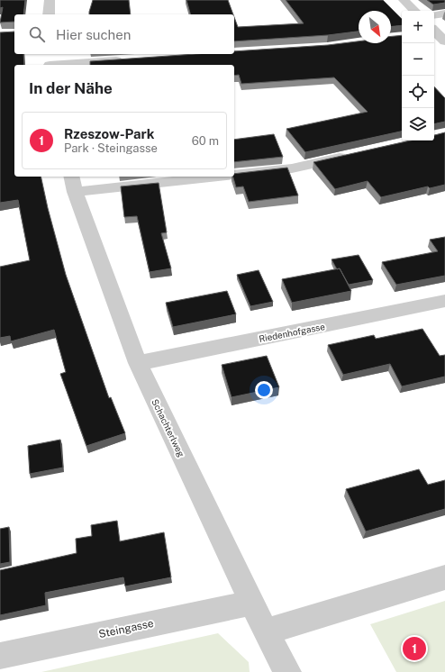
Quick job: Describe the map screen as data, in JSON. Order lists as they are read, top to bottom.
{
  "streets": {
    "street": ["Riedenhofgasse", "Schachterlweg", "Steingasse"]
  },
  "crossings": [
    ["Riedenhofgasse", "Schachterlweg"],
    ["Schachterlweg", "Steingasse"]
  ],
  "north": "bottom right",
  "page": {
    "map_buttons": ["+", "−"],
    "search": "Hier suchen",
    "heading": "In der Nähe",
    "list": [
      {
        "mark": "1",
        "name": "Rzeszow-Park",
        "note": "Park · Steingasse",
        "value": "60 m"
      }
    ],
    "pins": "1"
  }
}
